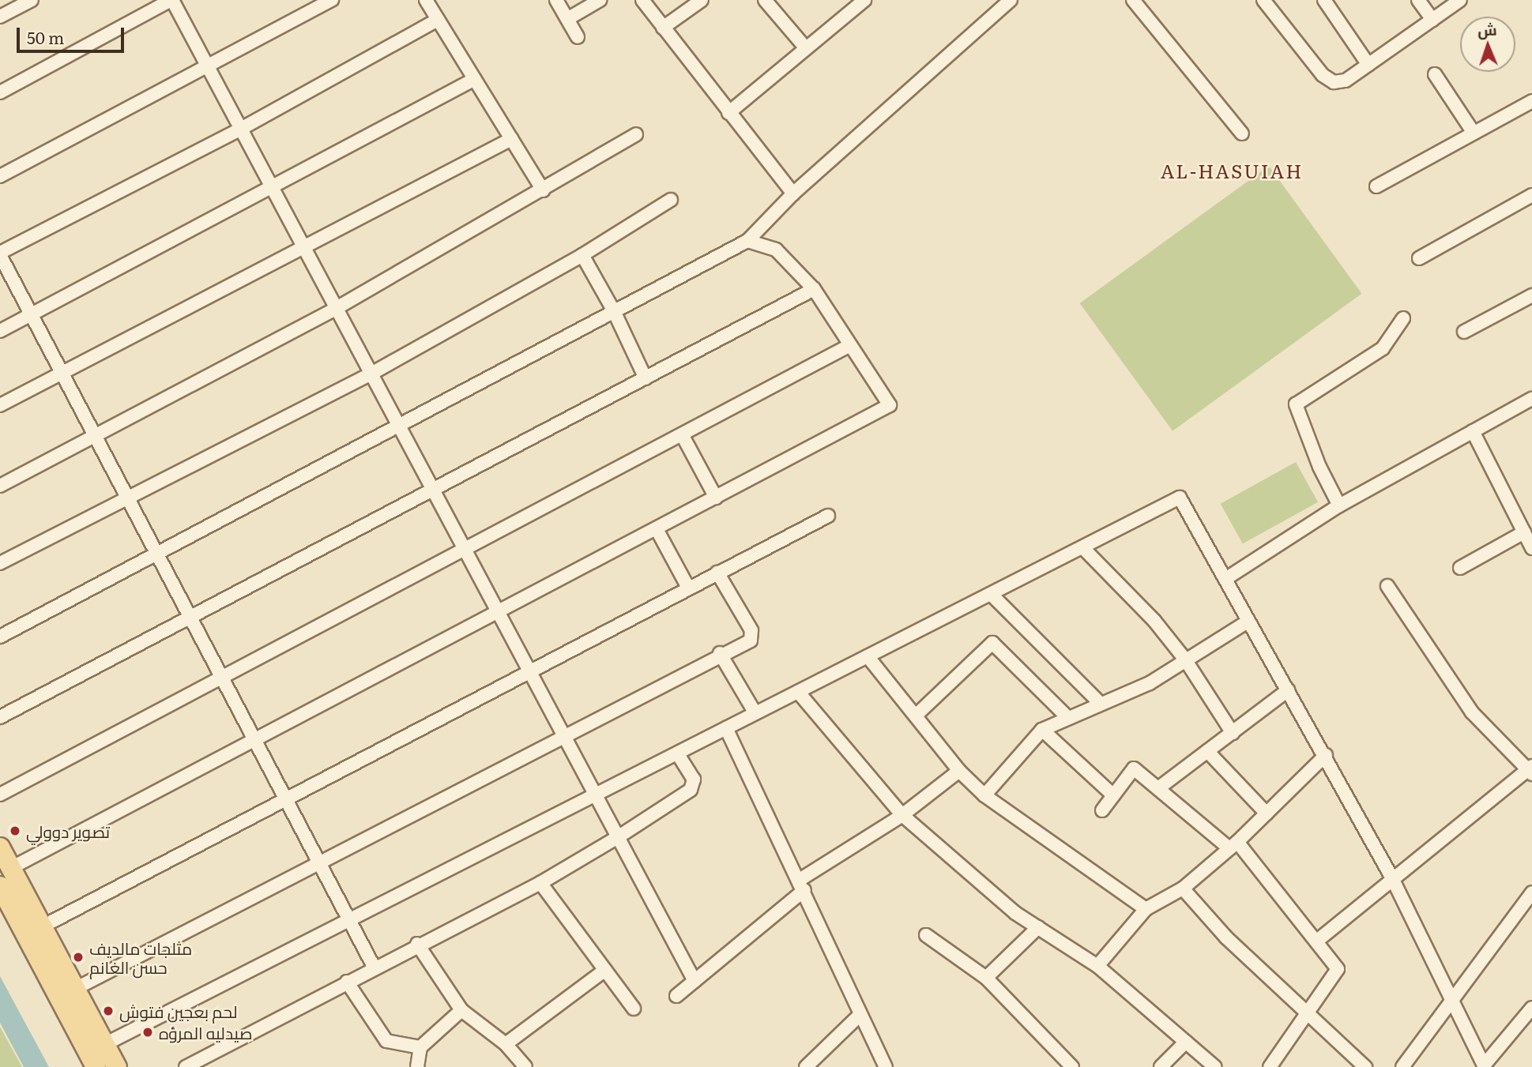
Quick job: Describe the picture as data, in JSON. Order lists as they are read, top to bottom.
{
  "districts": ["AL-HASUIAH"],
  "places": [
    "تصوير دوولي",
    "مثلجات مالديف حسن الغانم",
    "لحم بعجين فتوش",
    "صيدليه المرؤه"
  ],
  "scale_bar": "50 m",
  "north": "top"
}
